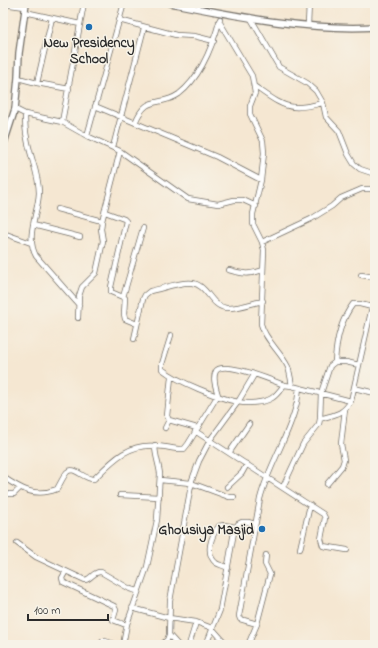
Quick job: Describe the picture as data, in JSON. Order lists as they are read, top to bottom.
{
  "places": ["New Presidency School", "Ghousiya Masjid"],
  "scale_bar": "100 m"
}
